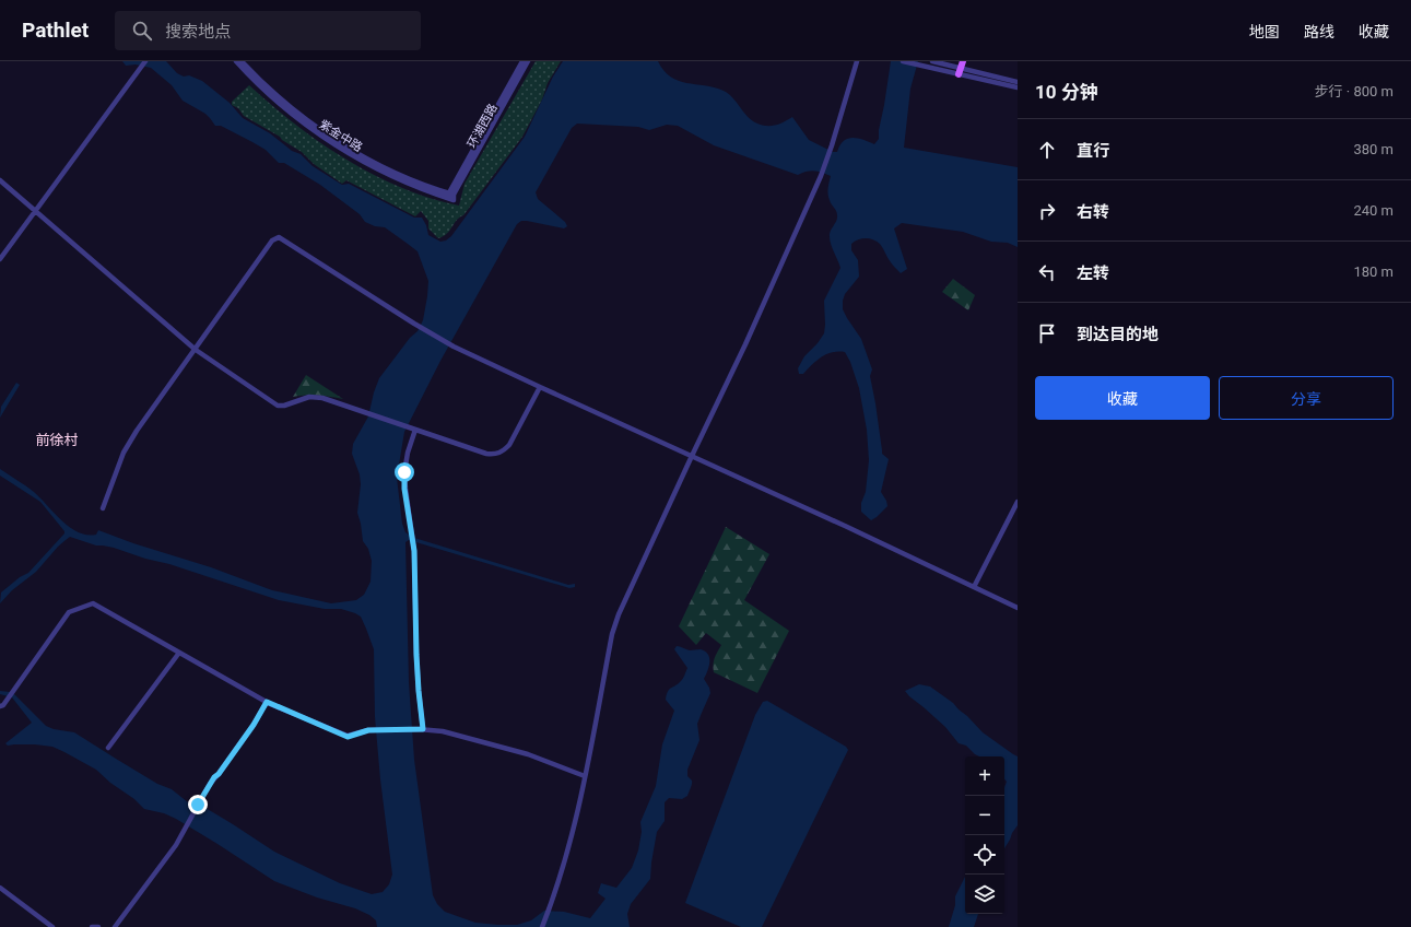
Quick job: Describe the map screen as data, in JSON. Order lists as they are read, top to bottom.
{
  "streets": {
    "street": ["环湖西路", "紫金中路"]
  },
  "crossings": [
    ["环湖西路", "紫金中路"]
  ],
  "districts": ["前徐村"],
  "page": {
    "header": "Pathlet",
    "search": "搜索地点",
    "nav": ["地图", "路线", "收藏"],
    "heading": ["10 分钟", "步行 · 800 m"],
    "list": [
      ["直行", "380 m"],
      ["右转", "240 m"],
      ["左转", "180 m"],
      "到达目的地"
    ],
    "buttons": ["收藏", "分享"],
    "map_buttons": ["+", "−"]
  }
}
